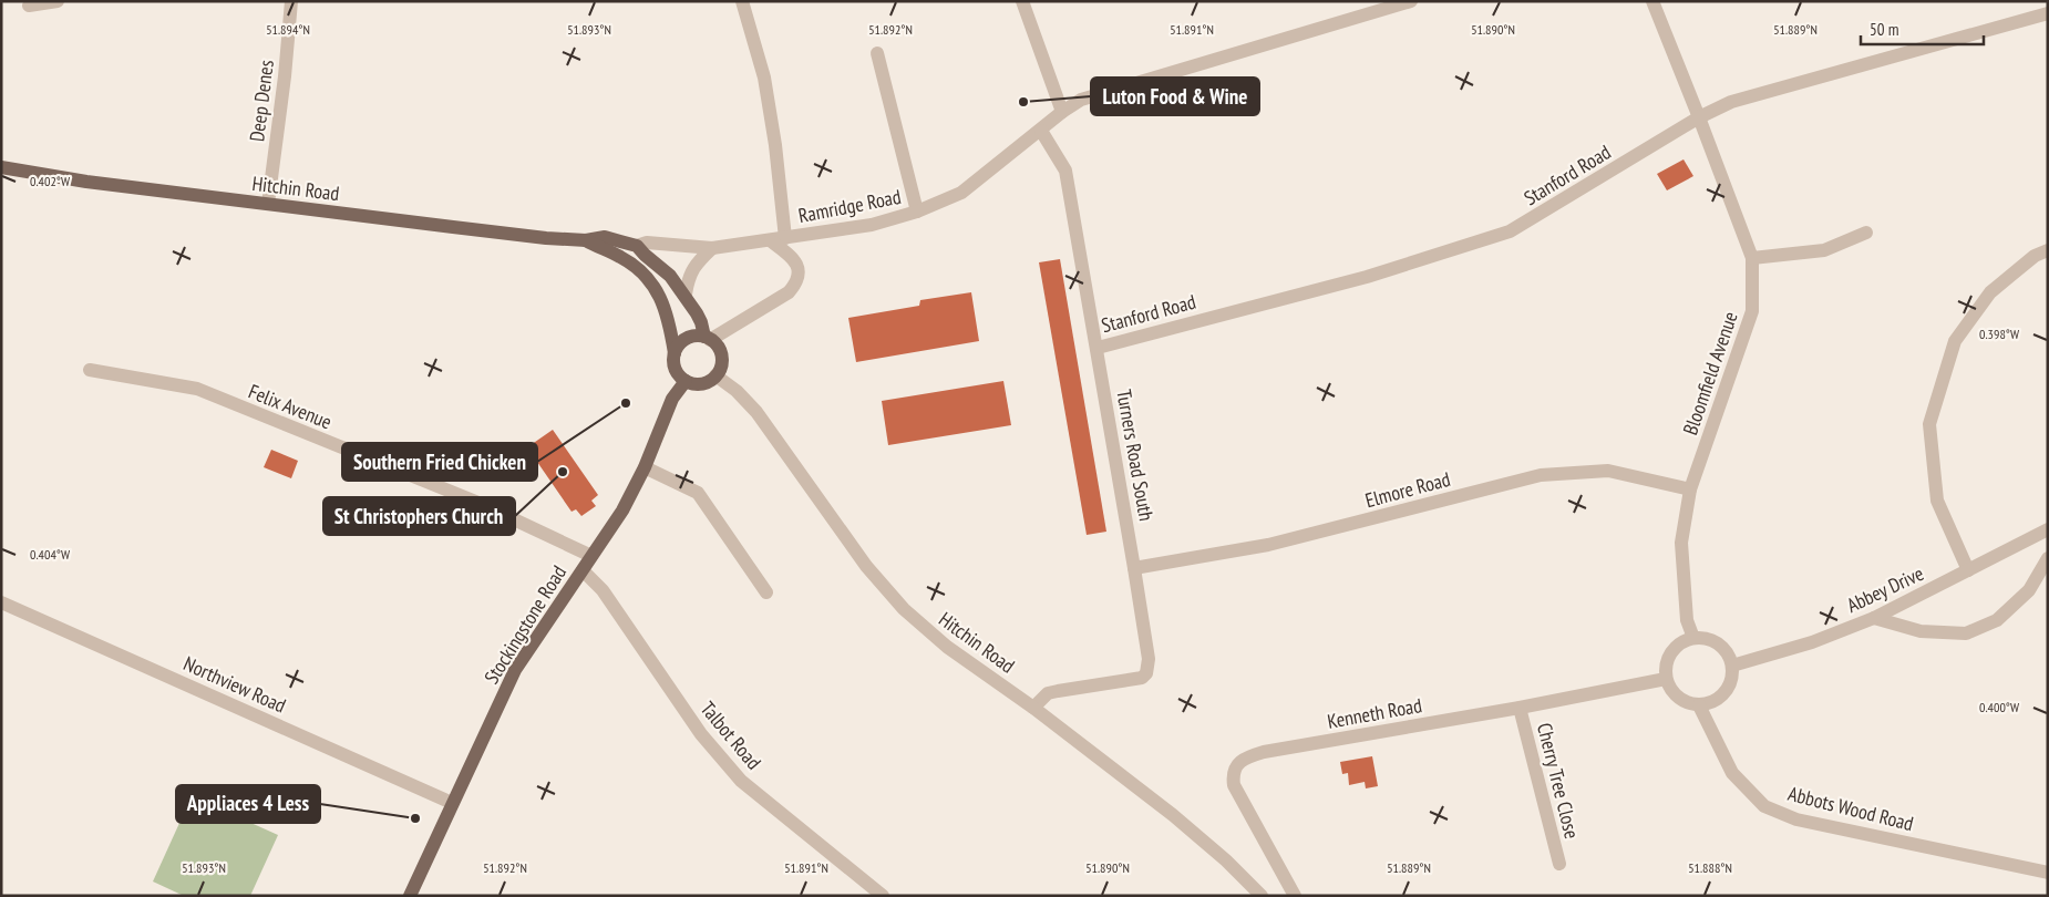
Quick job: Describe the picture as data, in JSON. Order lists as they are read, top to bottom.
{
  "streets": {
    "main road": ["Hitchin Road", "Stockingstone Road"],
    "street": [
      "Deep Denes",
      "Stanford Road",
      "Ramridge Road",
      "Bloomfield Avenue",
      "Felix Avenue",
      "Turners Road South",
      "Elmore Road",
      "Abbey Drive",
      "Northview Road",
      "Kenneth Road",
      "Talbot Road",
      "Cherry Tree Close",
      "Abbots Wood Road"
    ]
  },
  "crossings": [
    ["Deep Denes", "Hitchin Road"],
    ["Stanford Road", "Bloomfield Avenue"],
    ["Stanford Road", "Turners Road South"],
    ["Hitchin Road", "Ramridge Road"],
    ["Hitchin Road", "Turners Road South"],
    ["Hitchin Road", "Stockingstone Road"],
    ["Ramridge Road", "Turners Road South"],
    ["Bloomfield Avenue", "Elmore Road"],
    ["Bloomfield Avenue", "Abbey Drive"],
    ["Bloomfield Avenue", "Kenneth Road"],
    ["Bloomfield Avenue", "Abbots Wood Road"],
    ["Felix Avenue", "Stockingstone Road"],
    ["Turners Road South", "Elmore Road"],
    ["Abbey Drive", "Kenneth Road"],
    ["Abbey Drive", "Abbots Wood Road"],
    ["Stockingstone Road", "Northview Road"],
    ["Stockingstone Road", "Talbot Road"],
    ["Kenneth Road", "Cherry Tree Close"],
    ["Kenneth Road", "Abbots Wood Road"]
  ],
  "places": [
    "Luton Food & Wine",
    "Southern Fried Chicken",
    "St Christophers Church",
    "Appliaces 4 Less"
  ],
  "scale_bar": "50 m",
  "coordinates": [
    "51.894°N",
    "51.893°N",
    "51.892°N",
    "51.891°N",
    "51.890°N",
    "51.889°N",
    "0.402°W",
    "0.398°W",
    "0.404°W",
    "0.400°W",
    "51.888°N"
  ]
}
